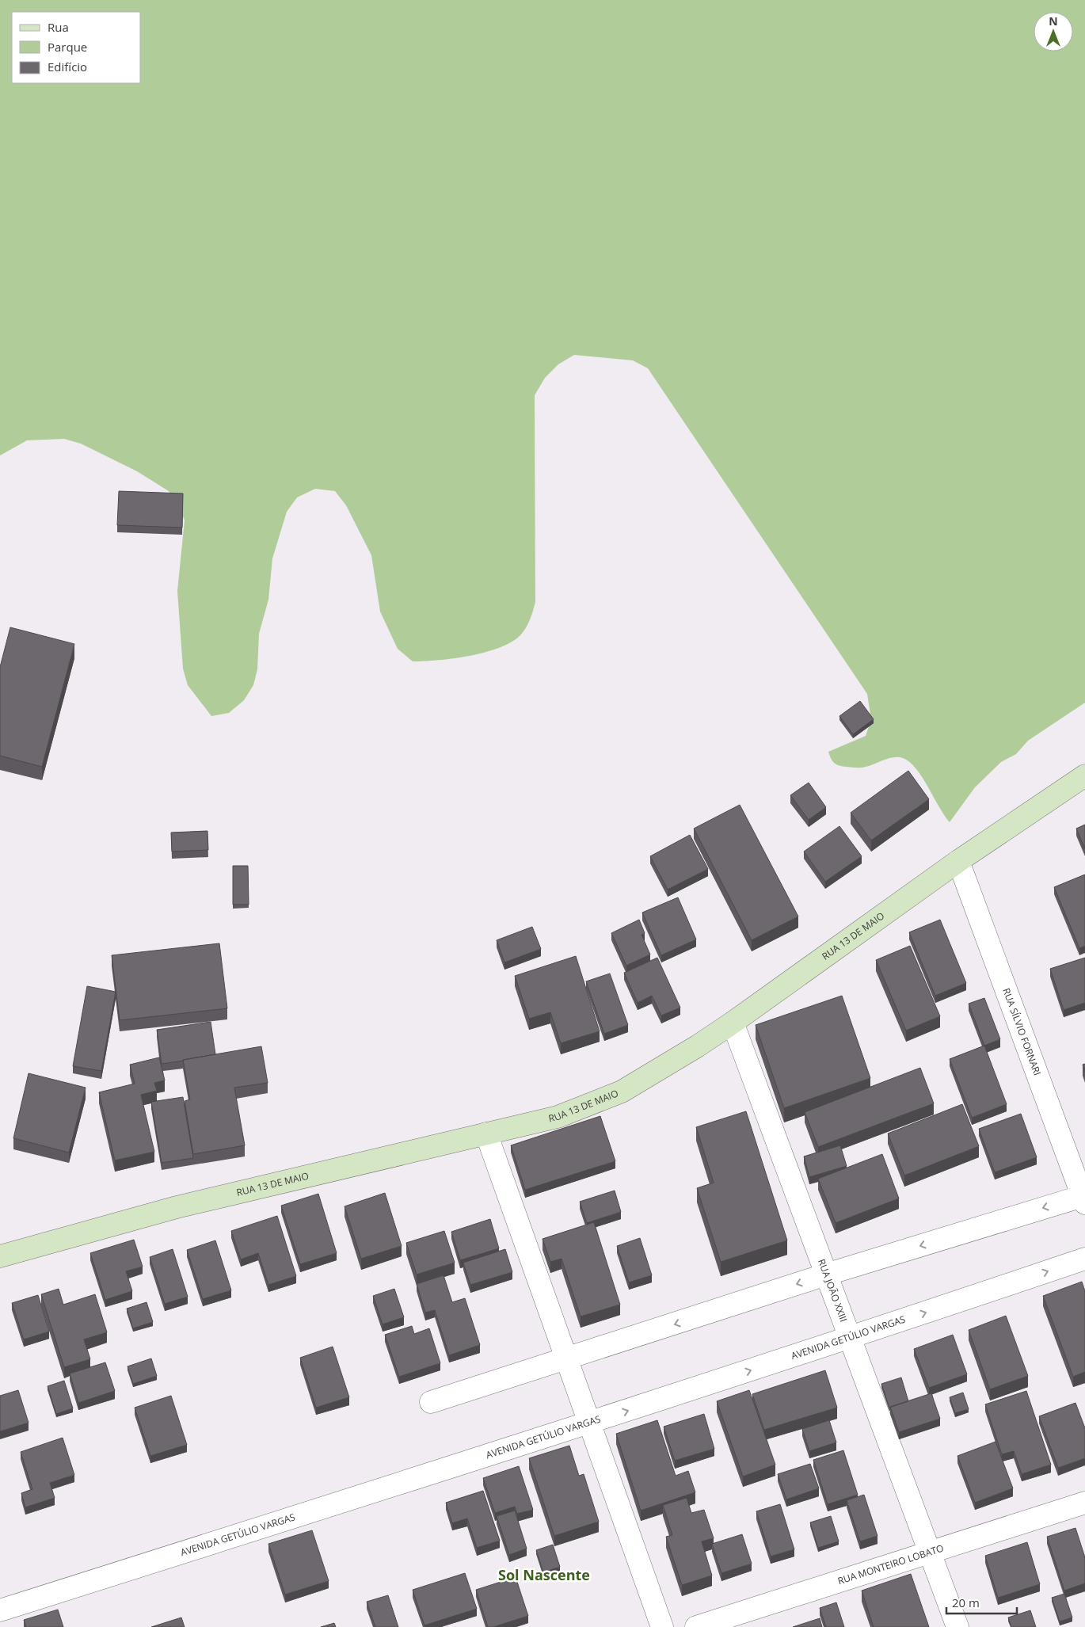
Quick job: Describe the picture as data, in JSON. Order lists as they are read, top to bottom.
{
  "streets": {
    "main road": ["RUA 13 DE MAIO"],
    "street": [
      "RUA SÍLVIO FORNARI",
      "RUA JOÃO XXIII",
      "AVENIDA GETÚLIO VARGAS",
      "RUA MONTEIRO LOBATO"
    ]
  },
  "crossings": [
    ["RUA 13 DE MAIO", "RUA SÍLVIO FORNARI"],
    ["RUA 13 DE MAIO", "RUA JOÃO XXIII"],
    ["RUA JOÃO XXIII", "AVENIDA GETÚLIO VARGAS"],
    ["RUA JOÃO XXIII", "RUA MONTEIRO LOBATO"]
  ],
  "districts": ["Sol Nascente"],
  "legend": ["Rua", "Parque", "Edifício"],
  "scale_bar": "20 m",
  "north": "top"
}
